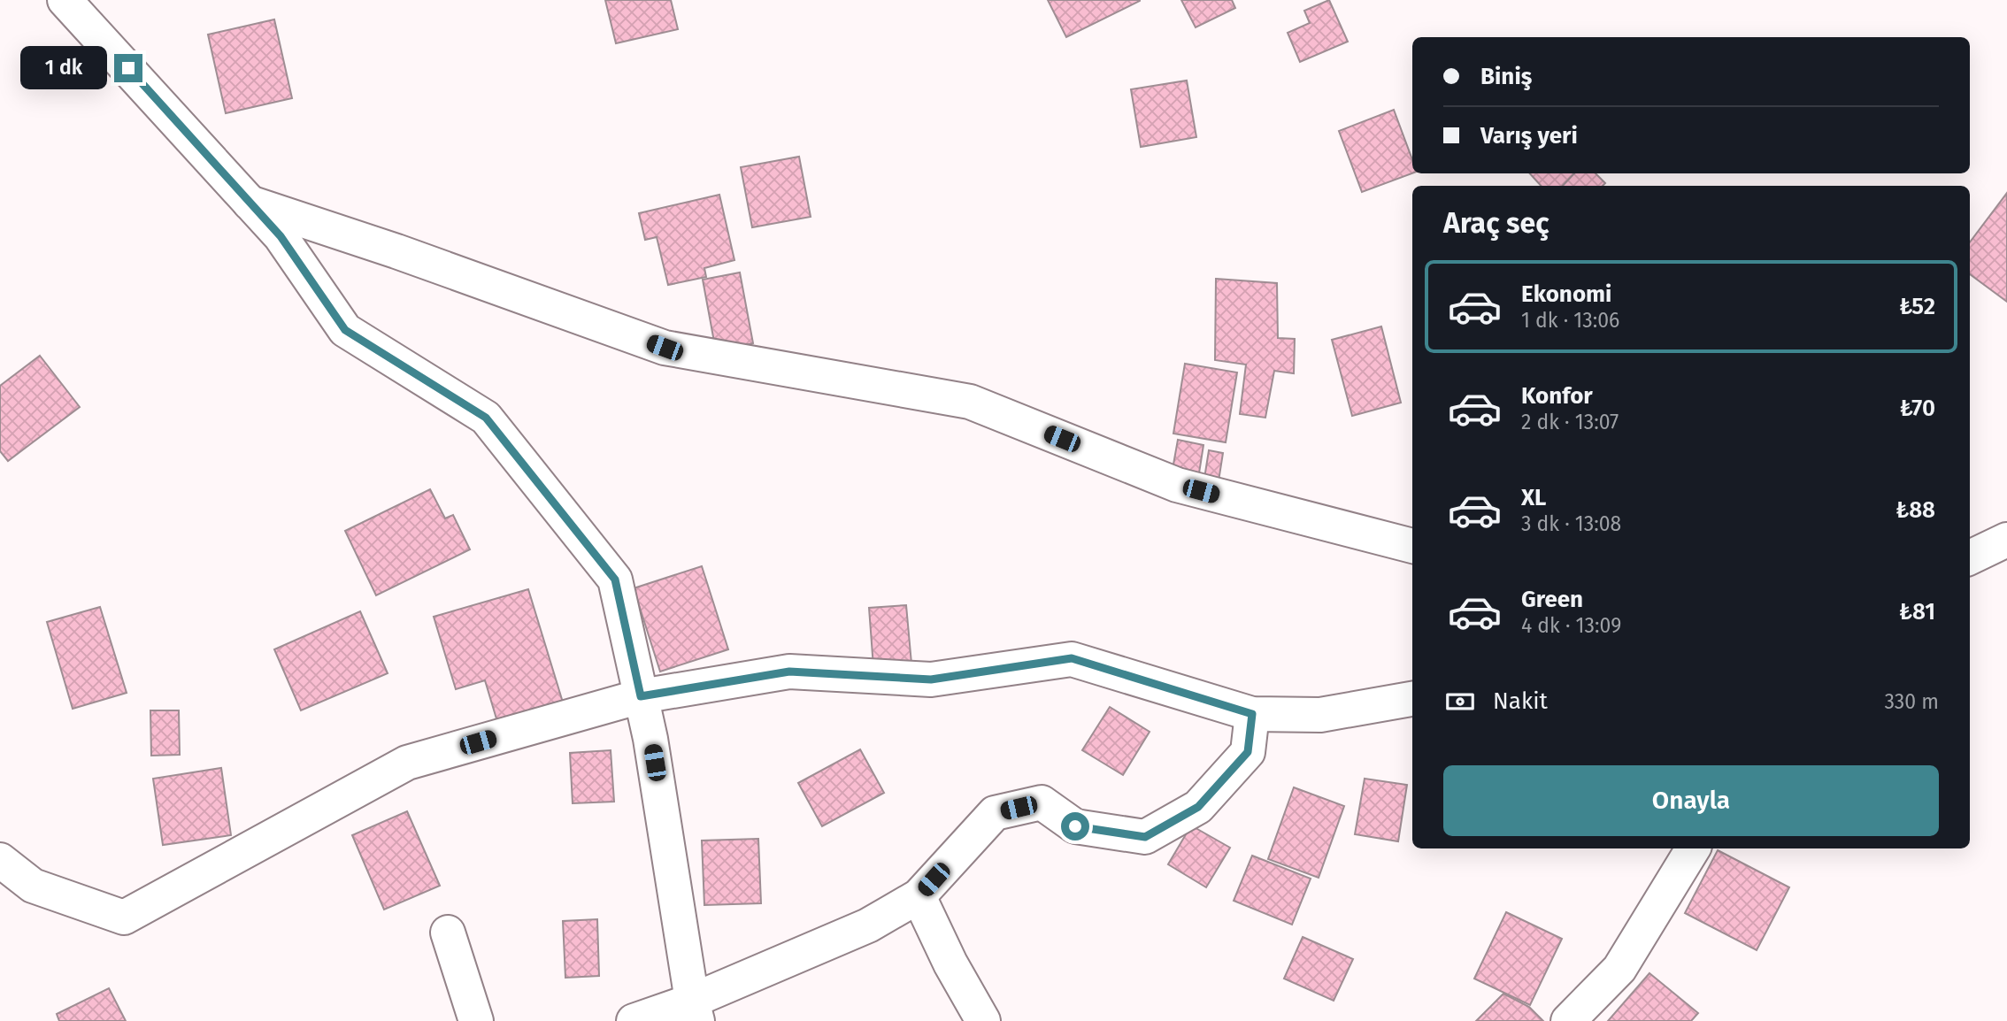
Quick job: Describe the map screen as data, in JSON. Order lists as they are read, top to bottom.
{
  "page": {
    "banner": ["Biniş", "Varış yeri"],
    "bubble": "1 dk",
    "heading": "Araç seç",
    "list": [
      {
        "name": "Ekonomi",
        "note": "1 dk · 13:06",
        "value": "₺52"
      },
      {
        "name": "Konfor",
        "note": "2 dk · 13:07",
        "value": "₺70"
      },
      {
        "name": "XL",
        "note": "3 dk · 13:08",
        "value": "₺88"
      },
      {
        "name": "Green",
        "note": "4 dk · 13:09",
        "value": "₺81"
      }
    ],
    "pay": ["Nakit", "330 m"],
    "buttons": "Onayla"
  }
}
